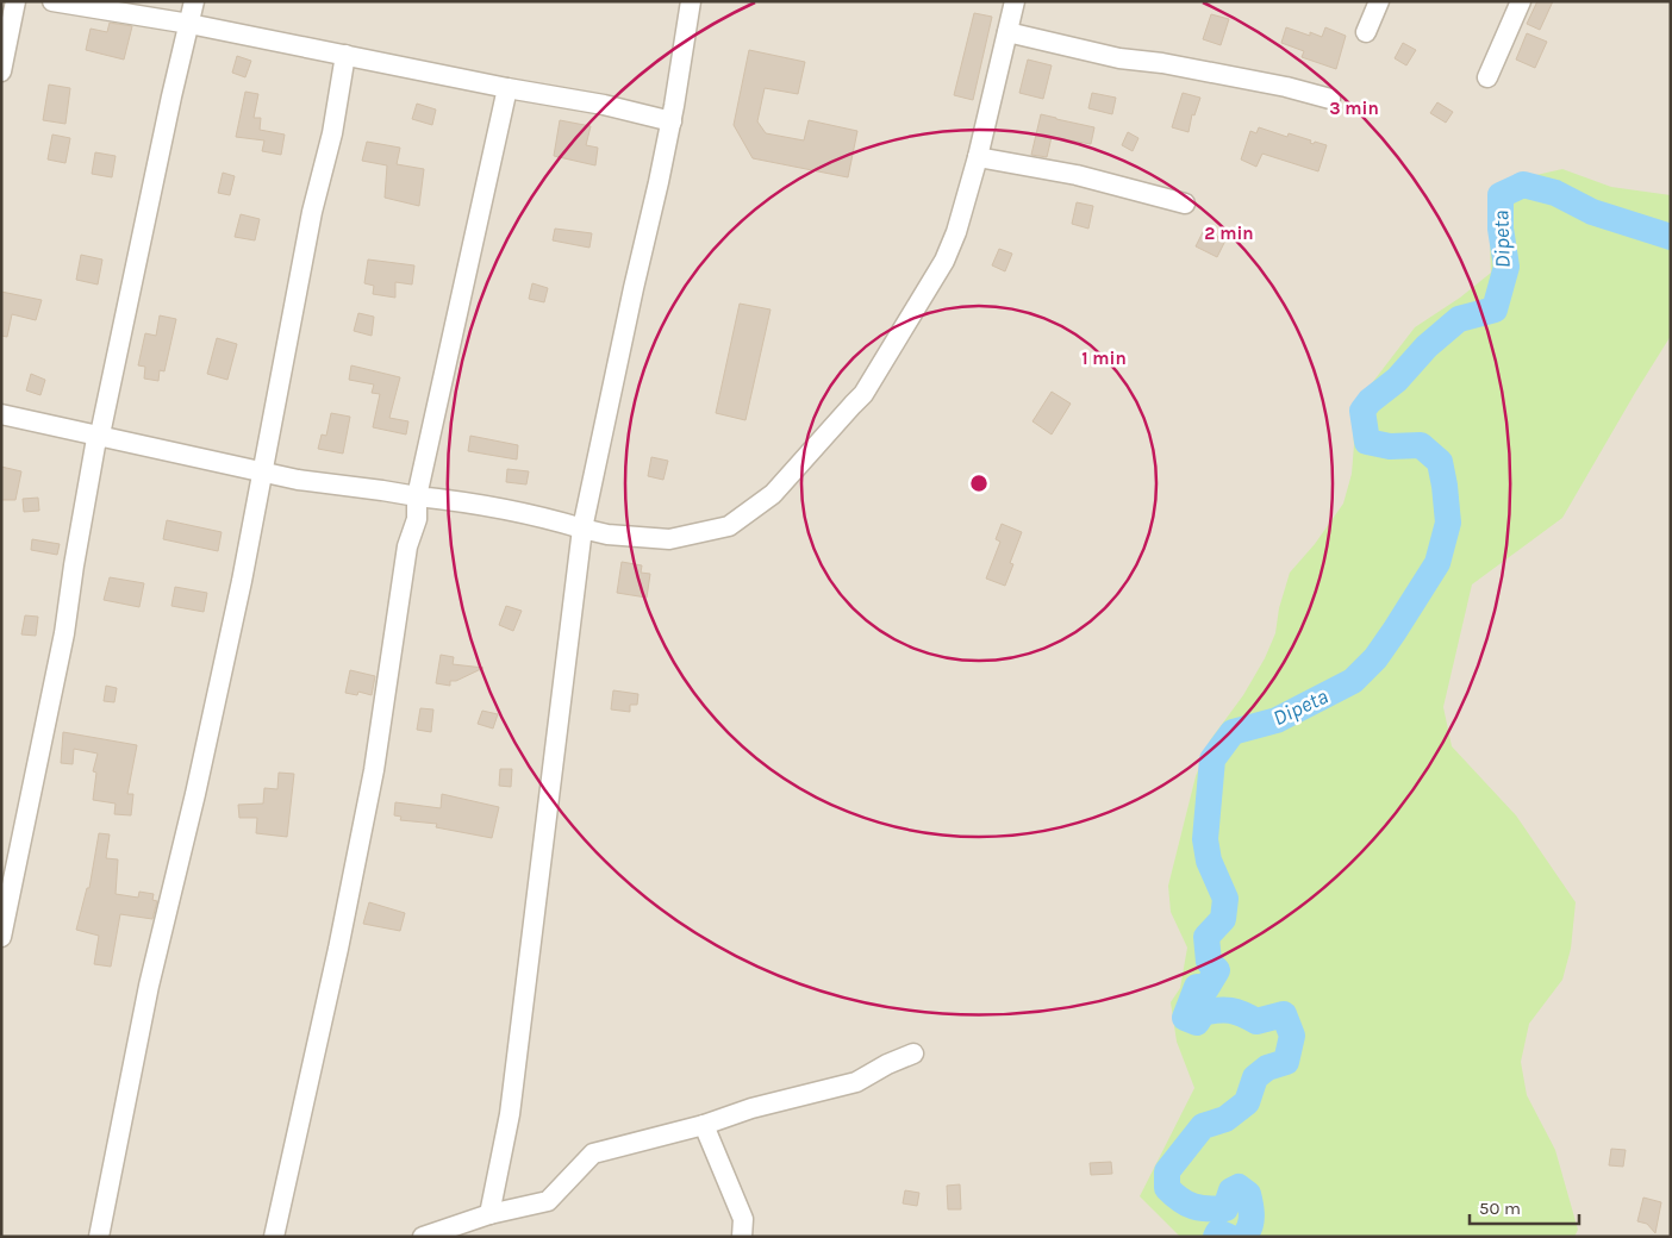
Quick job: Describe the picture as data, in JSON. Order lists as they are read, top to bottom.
{
  "water": ["Dipeta"],
  "scale_bar": "50 m",
  "rings": ["3 min", "2 min", "1 min"]
}
